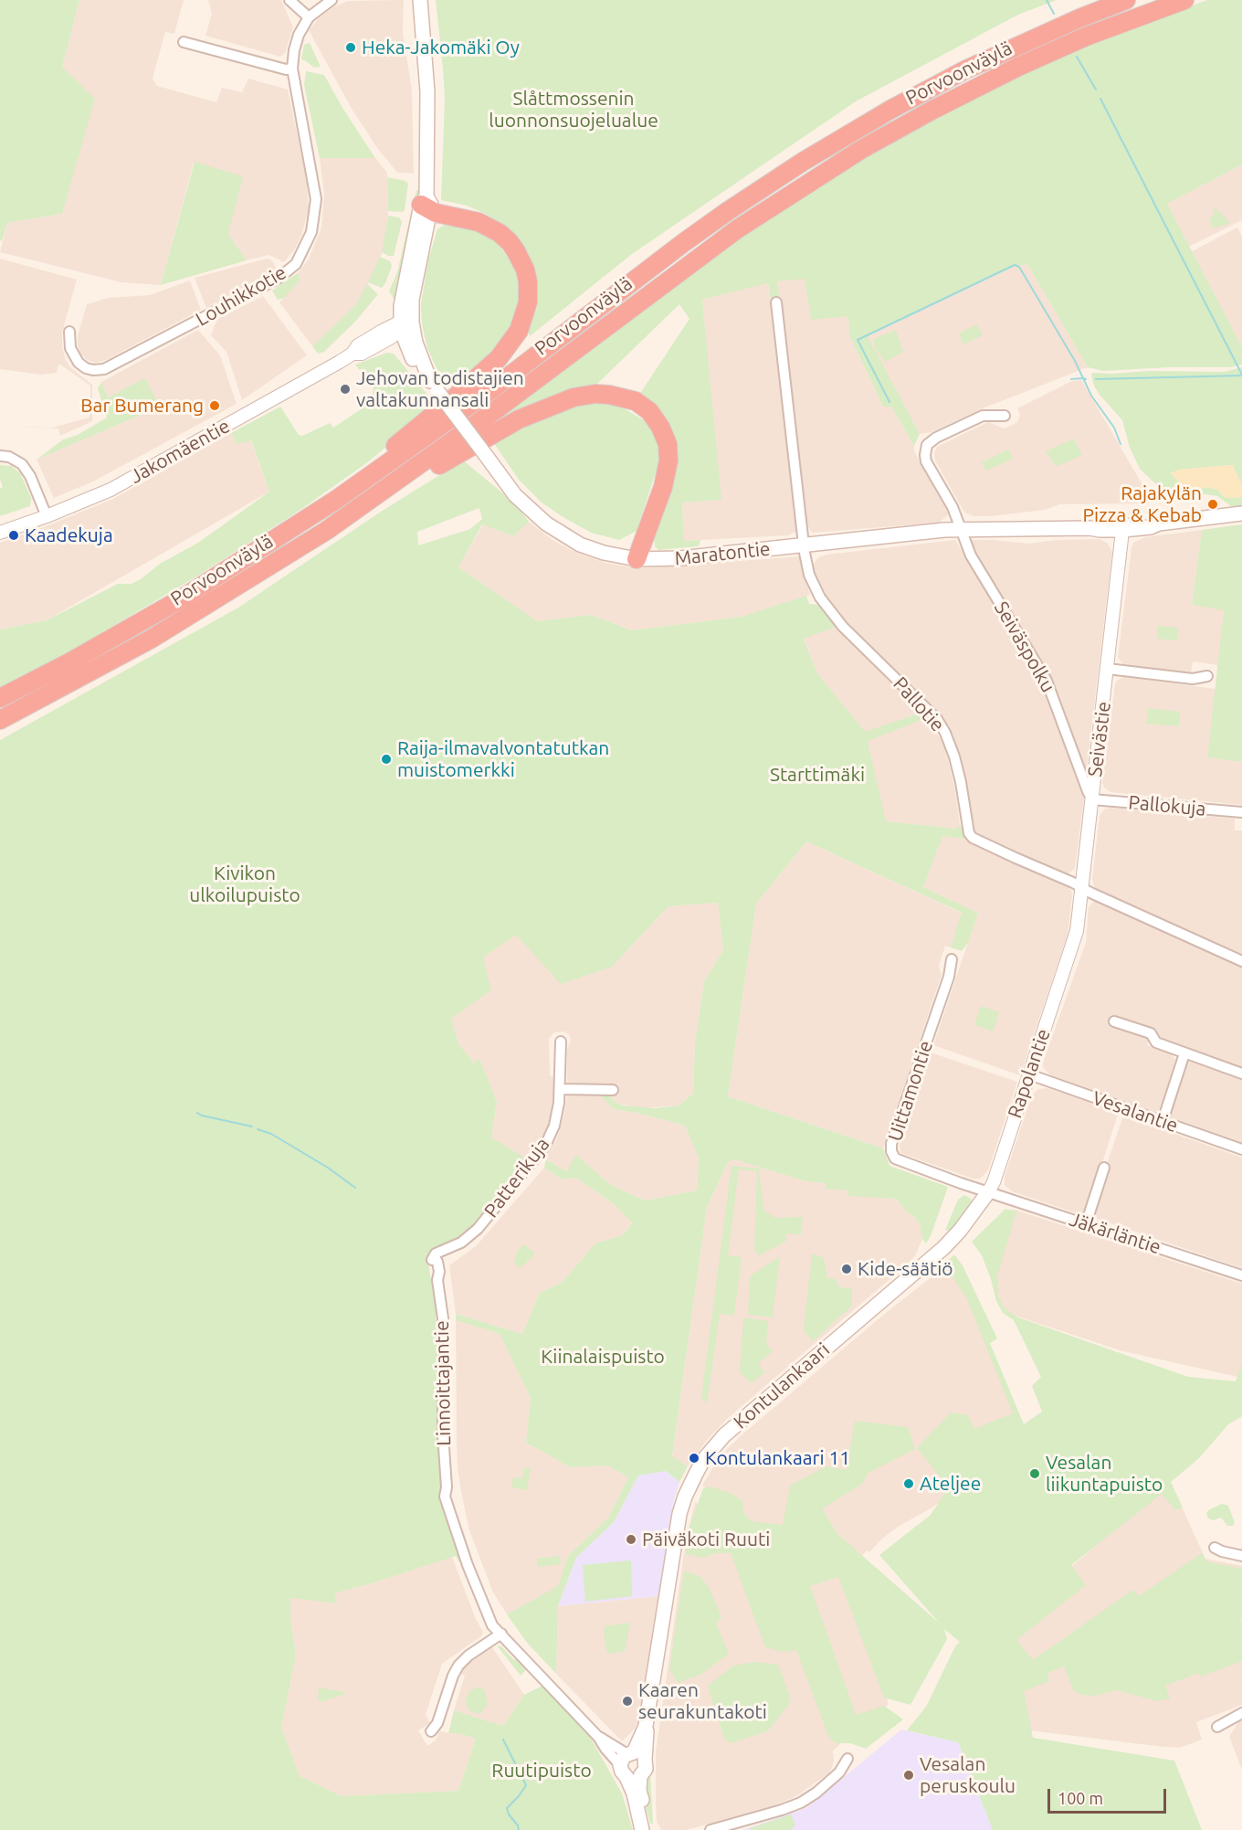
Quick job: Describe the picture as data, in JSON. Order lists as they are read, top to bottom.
{
  "streets": {
    "highway": ["Porvoonväylä"],
    "main road": ["Maratontie", "Kontulankaari"],
    "street": [
      "Louhikkotie",
      "Jakomäentie",
      "Seiväspolku",
      "Pallotie",
      "Seivästie",
      "Pallokuja",
      "Rapolantie",
      "Uittamontie",
      "Vesalantie",
      "Patterikuja",
      "Jäkärläntie",
      "Linnoittajantie"
    ]
  },
  "crossings": [
    ["Jakomäentie", "Maratontie"],
    ["Maratontie", "Seiväspolku"],
    ["Maratontie", "Pallotie"],
    ["Maratontie", "Seivästie"],
    ["Seiväspolku", "Seivästie"],
    ["Seiväspolku", "Pallokuja"],
    ["Pallotie", "Seivästie"],
    ["Seivästie", "Pallokuja"],
    ["Seivästie", "Rapolantie"],
    ["Rapolantie", "Uittamontie"],
    ["Rapolantie", "Vesalantie"],
    ["Rapolantie", "Jäkärläntie"],
    ["Rapolantie", "Kontulankaari"],
    ["Uittamontie", "Jäkärläntie"],
    ["Uittamontie", "Kontulankaari"],
    ["Patterikuja", "Linnoittajantie"],
    ["Jäkärläntie", "Kontulankaari"],
    ["Linnoittajantie", "Kontulankaari"]
  ],
  "parks": [
    "Slåttmossenin luonnonsuojelualue",
    "Starttimäki",
    "Kivikon ulkoilupuisto",
    "Kiinalaispuisto",
    "Ruutipuisto"
  ],
  "places": [
    "Heka-Jakomäki Oy",
    "Jehovan todistajien valtakunnansali",
    "Bar Bumerang",
    "Rajakylän Pizza & Kebab",
    "Kaadekuja",
    "Raija-ilmavalvontatutkan muistomerkki",
    "Kide-säätiö",
    "Kontulankaari 11",
    "Vesalan liikuntapuisto",
    "Ateljee",
    "Päiväkoti Ruuti",
    "Kaaren seurakuntakoti",
    "Vesalan peruskoulu"
  ],
  "scale_bar": "100 m"
}
